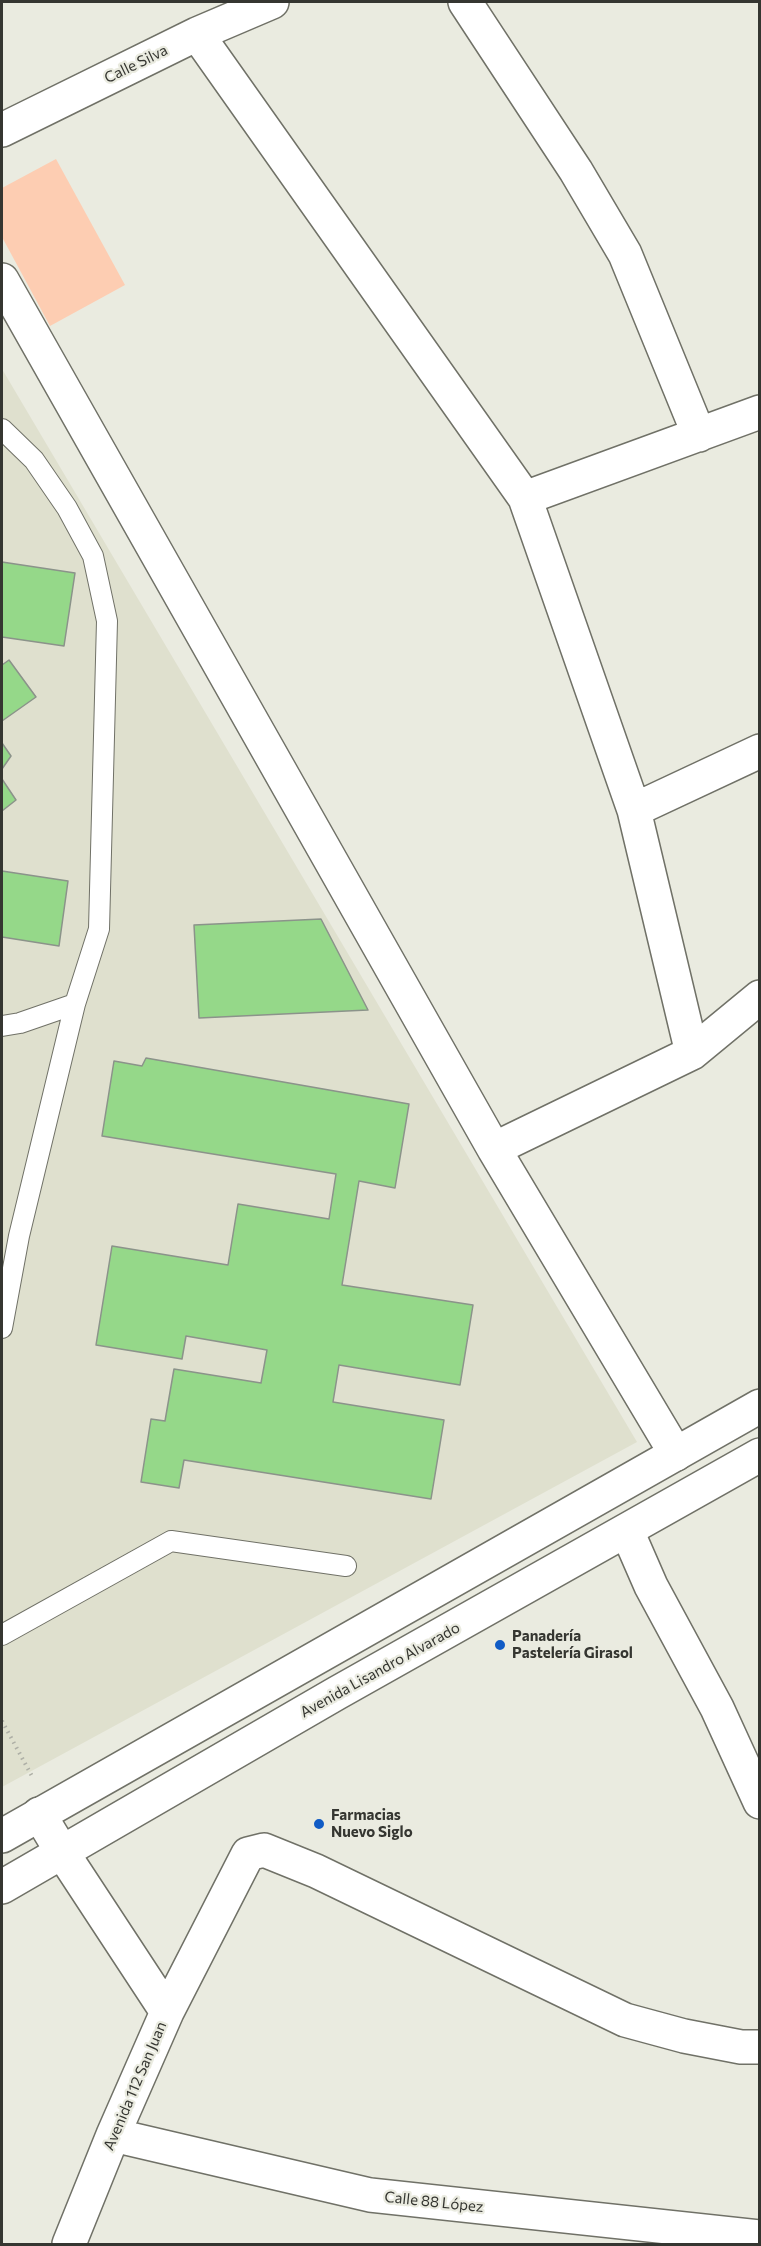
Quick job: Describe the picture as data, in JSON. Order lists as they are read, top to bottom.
{
  "streets": {
    "street": [
      "Calle Silva",
      "Avenida Lisandro Alvarado",
      "Avenida 112 San Juan",
      "Calle 88 López"
    ]
  },
  "crossings": [
    ["Avenida Lisandro Alvarado", "Avenida 112 San Juan"],
    ["Avenida 112 San Juan", "Calle 88 López"]
  ],
  "places": ["Panadería Pastelería Girasol", "Farmacias Nuevo Siglo"]
}
